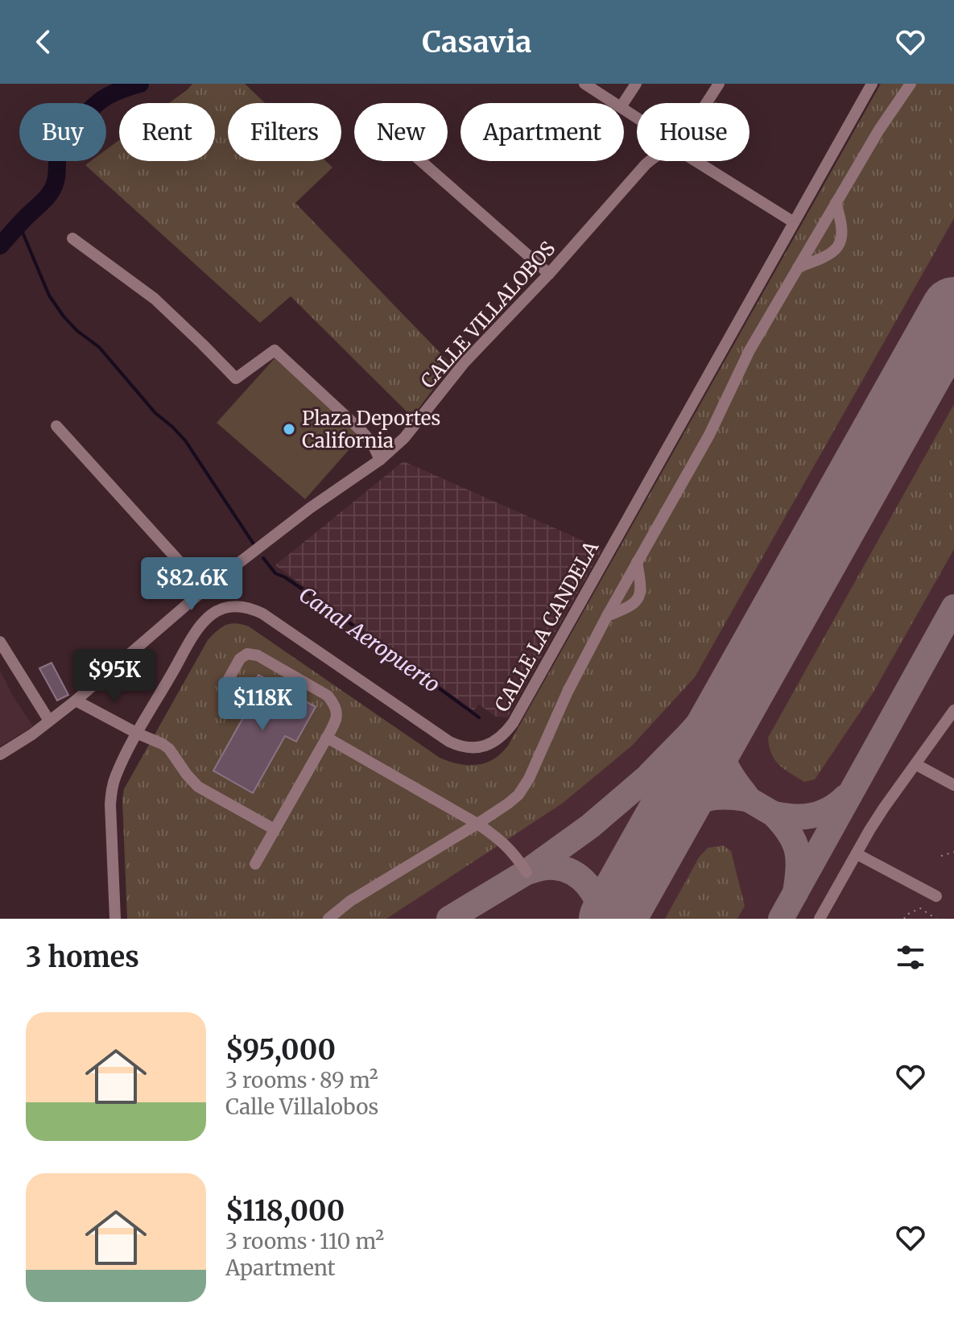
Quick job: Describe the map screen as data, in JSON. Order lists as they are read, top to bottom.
{
  "streets": {
    "street": ["CALLE VILLALOBOS", "CALLE LA CANDELA"]
  },
  "water": ["Canal Aeropuerto"],
  "places": ["Plaza Deportes California"],
  "page": {
    "header": "Casavia",
    "chip": [
      "Buy",
      "Rent",
      "Filters",
      "New",
      "Apartment",
      "House"
    ],
    "price": ["$82.6K", "$95K", "$118K"],
    "heading": "3 homes",
    "list": [
      {
        "name": "$95,000",
        "note": "3 rooms · 89 m² · Calle Villalobos"
      },
      {
        "name": "$118,000",
        "note": "3 rooms · 110 m² · Apartment"
      }
    ]
  }
}
